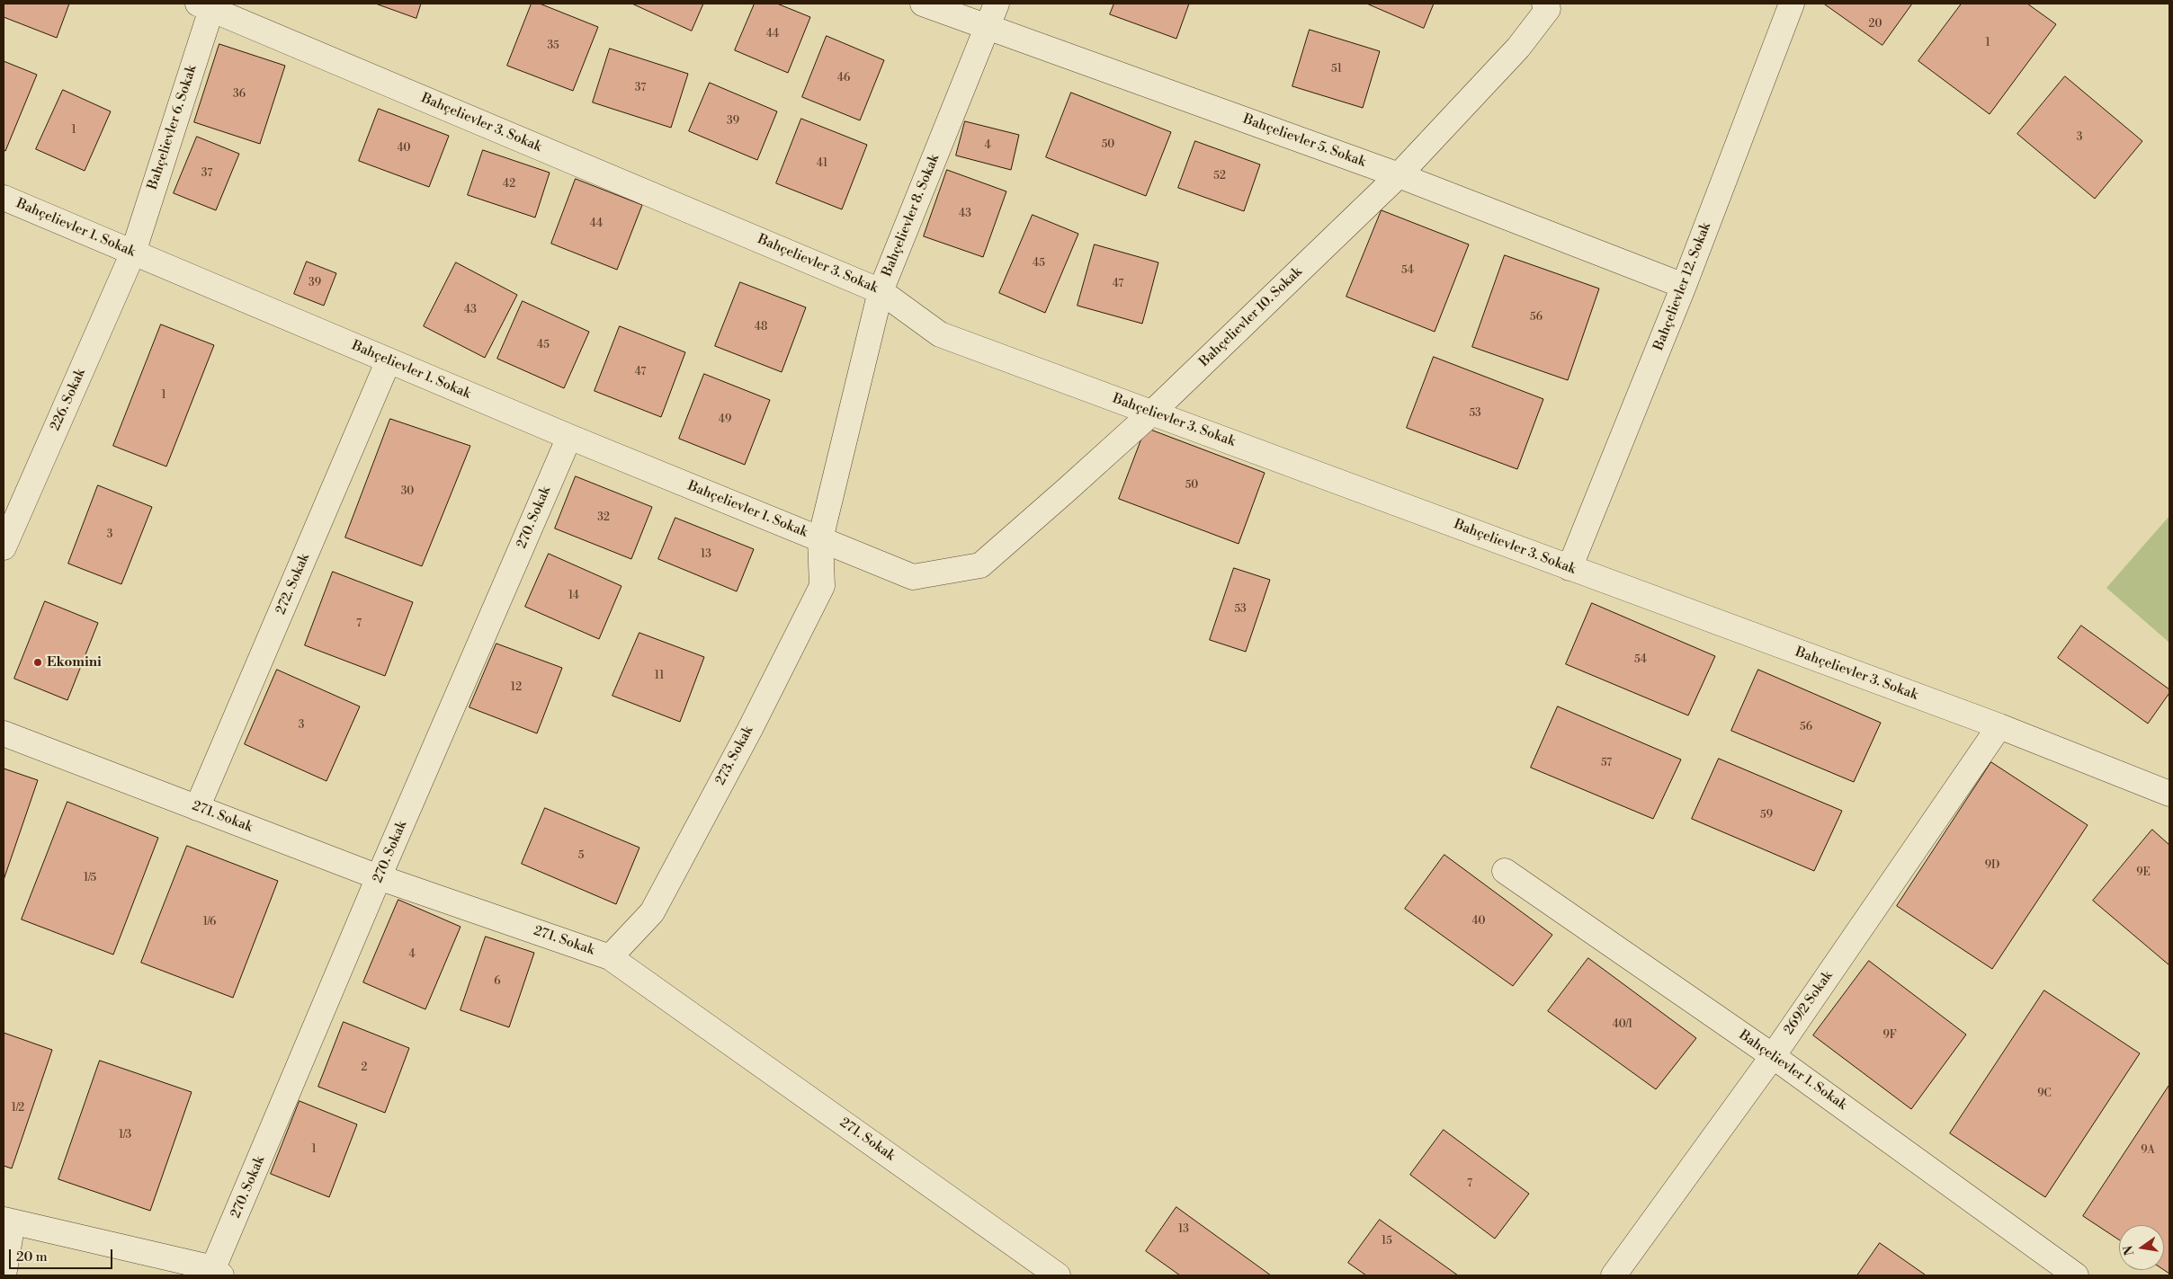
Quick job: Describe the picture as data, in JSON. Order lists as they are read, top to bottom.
{
  "streets": {
    "street": [
      "Bahçelievler 3. Sokak",
      "Bahçelievler 6. Sokak",
      "Bahçelievler 5. Sokak",
      "Bahçelievler 8. Sokak",
      "Bahçelievler 1. Sokak",
      "Bahçelievler 12. Sokak",
      "Bahçelievler 10. Sokak",
      "226. Sokak",
      "270. Sokak",
      "272. Sokak",
      "273. Sokak",
      "271. Sokak",
      "269/2 Sokak"
    ]
  },
  "crossings": [
    ["Bahçelievler 3. Sokak", "Bahçelievler 6. Sokak"],
    ["Bahçelievler 3. Sokak", "Bahçelievler 8. Sokak"],
    ["Bahçelievler 3. Sokak", "Bahçelievler 12. Sokak"],
    ["Bahçelievler 3. Sokak", "Bahçelievler 10. Sokak"],
    ["Bahçelievler 3. Sokak", "269/2 Sokak"],
    ["Bahçelievler 6. Sokak", "Bahçelievler 1. Sokak"],
    ["Bahçelievler 6. Sokak", "226. Sokak"],
    ["Bahçelievler 5. Sokak", "Bahçelievler 8. Sokak"],
    ["Bahçelievler 5. Sokak", "Bahçelievler 12. Sokak"],
    ["Bahçelievler 5. Sokak", "Bahçelievler 10. Sokak"],
    ["Bahçelievler 8. Sokak", "Bahçelievler 1. Sokak"],
    ["Bahçelievler 8. Sokak", "273. Sokak"],
    ["Bahçelievler 1. Sokak", "Bahçelievler 10. Sokak"],
    ["Bahçelievler 1. Sokak", "226. Sokak"],
    ["Bahçelievler 1. Sokak", "270. Sokak"],
    ["Bahçelievler 1. Sokak", "272. Sokak"],
    ["Bahçelievler 1. Sokak", "273. Sokak"],
    ["Bahçelievler 1. Sokak", "269/2 Sokak"],
    ["270. Sokak", "271. Sokak"],
    ["272. Sokak", "271. Sokak"],
    ["273. Sokak", "271. Sokak"]
  ],
  "places": ["Ekomini"],
  "house_numbers": [
    "20",
    "44",
    "1",
    "35",
    "51",
    "46",
    "37",
    "36",
    "39",
    "1",
    "3",
    "50",
    "4",
    "40",
    "41",
    "37",
    "52",
    "42",
    "43",
    "44",
    "45",
    "54",
    "39",
    "47",
    "43",
    "56",
    "48",
    "45",
    "47",
    "1",
    "53",
    "49",
    "50",
    "30",
    "32",
    "3",
    "13",
    "14",
    "53",
    "7",
    "54",
    "11",
    "12",
    "3",
    "56",
    "57",
    "59",
    "5",
    "9D",
    "9E",
    "1/5",
    "40",
    "1/6",
    "4",
    "6",
    "40/1",
    "9F",
    "2",
    "9C",
    "1/2",
    "1/3",
    "1",
    "9A",
    "7",
    "13",
    "15"
  ],
  "scale_bar": "20 m",
  "north": "left"
}
